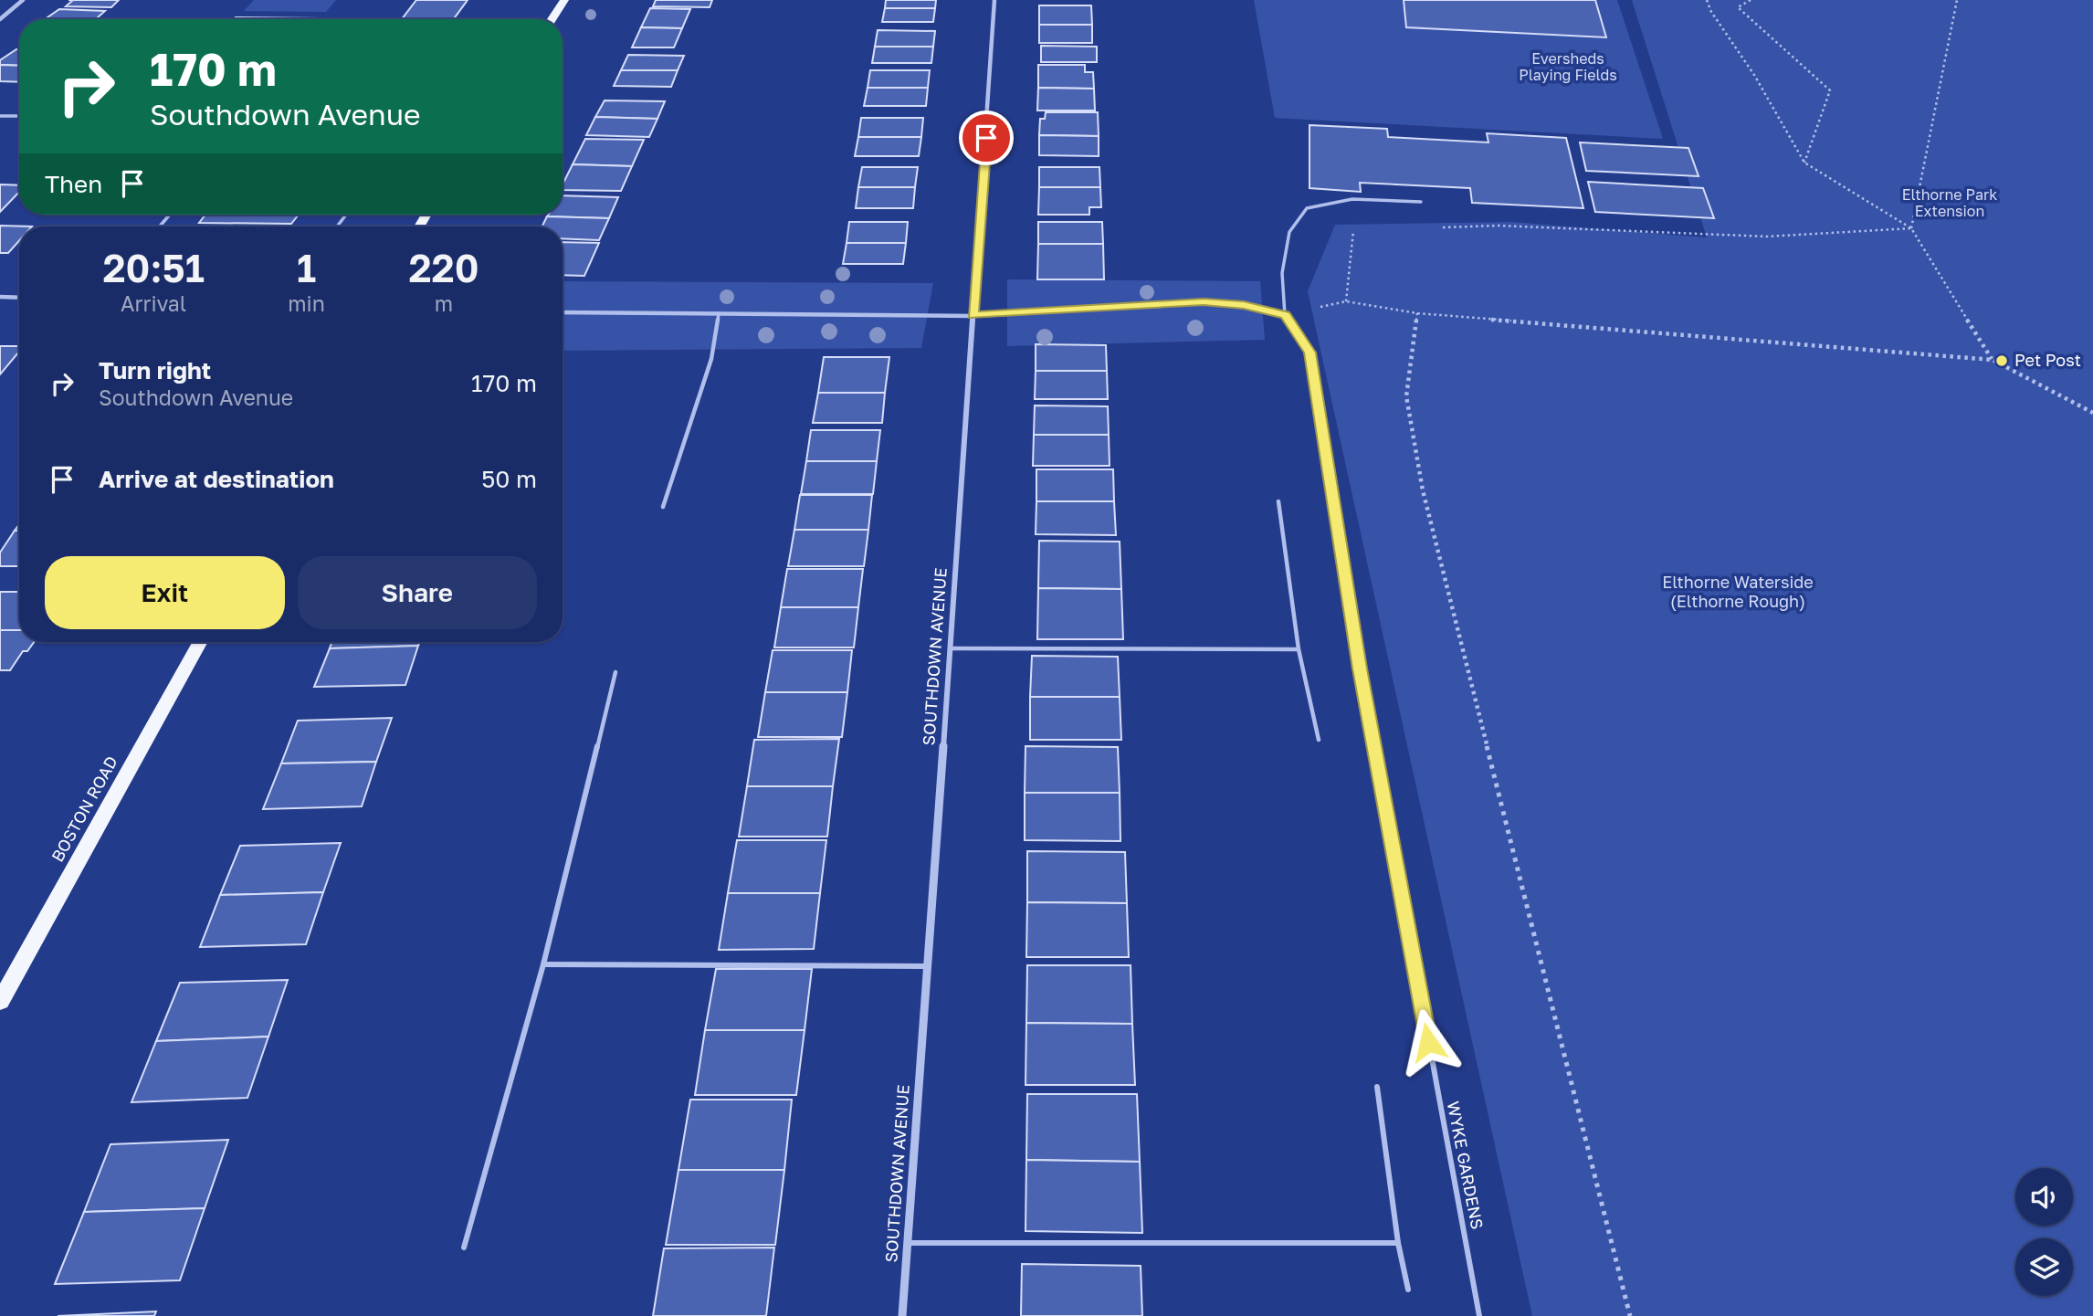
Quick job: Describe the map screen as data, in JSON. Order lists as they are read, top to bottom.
{
  "streets": {
    "main road": ["BOSTON ROAD"],
    "street": ["SOUTHDOWN AVENUE", "WYKE GARDENS"]
  },
  "parks": ["Eversheds Playing Fields", "Elthorne Park Extension", "Elthorne Waterside (Elthorne Rough)"],
  "places": ["Pet Post"],
  "page": {
    "turn": ["170 m", "Southdown Avenue"],
    "then": "Then",
    "eta": [
      "20:51",
      "Arrival",
      "1",
      "min",
      "220",
      "m"
    ],
    "list": [
      {
        "name": "Turn right",
        "note": "Southdown Avenue",
        "value": "170 m"
      },
      {
        "name": "Arrive at destination",
        "value": "50 m"
      }
    ],
    "buttons": ["Exit", "Share"]
  }
}
